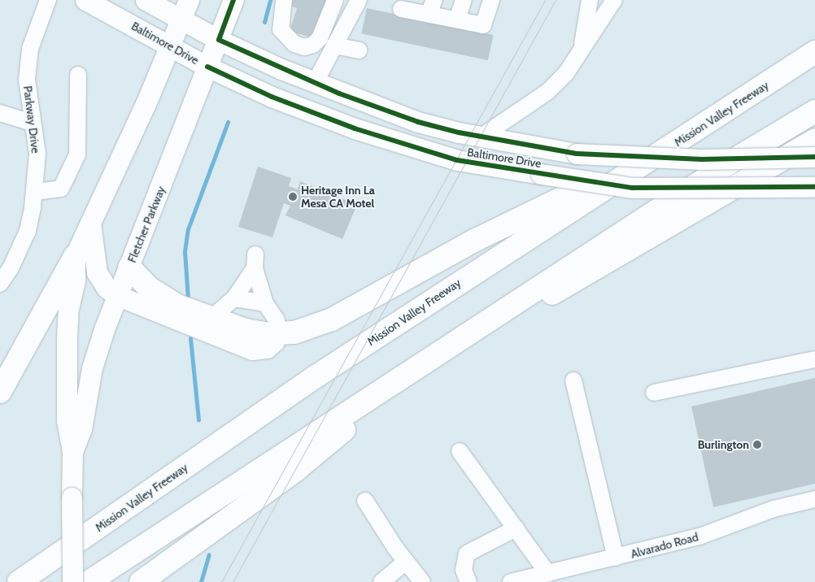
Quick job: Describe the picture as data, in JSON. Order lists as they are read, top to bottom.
{
  "streets": {
    "highway": ["Mission Valley Freeway"],
    "main road": ["Baltimore Drive", "Fletcher Parkway"],
    "street": ["Parkway Drive", "Alvarado Road"]
  },
  "crossings": [
    ["Baltimore Drive", "Fletcher Parkway"]
  ],
  "places": ["Heritage Inn La Mesa CA Motel", "Burlington"]
}
